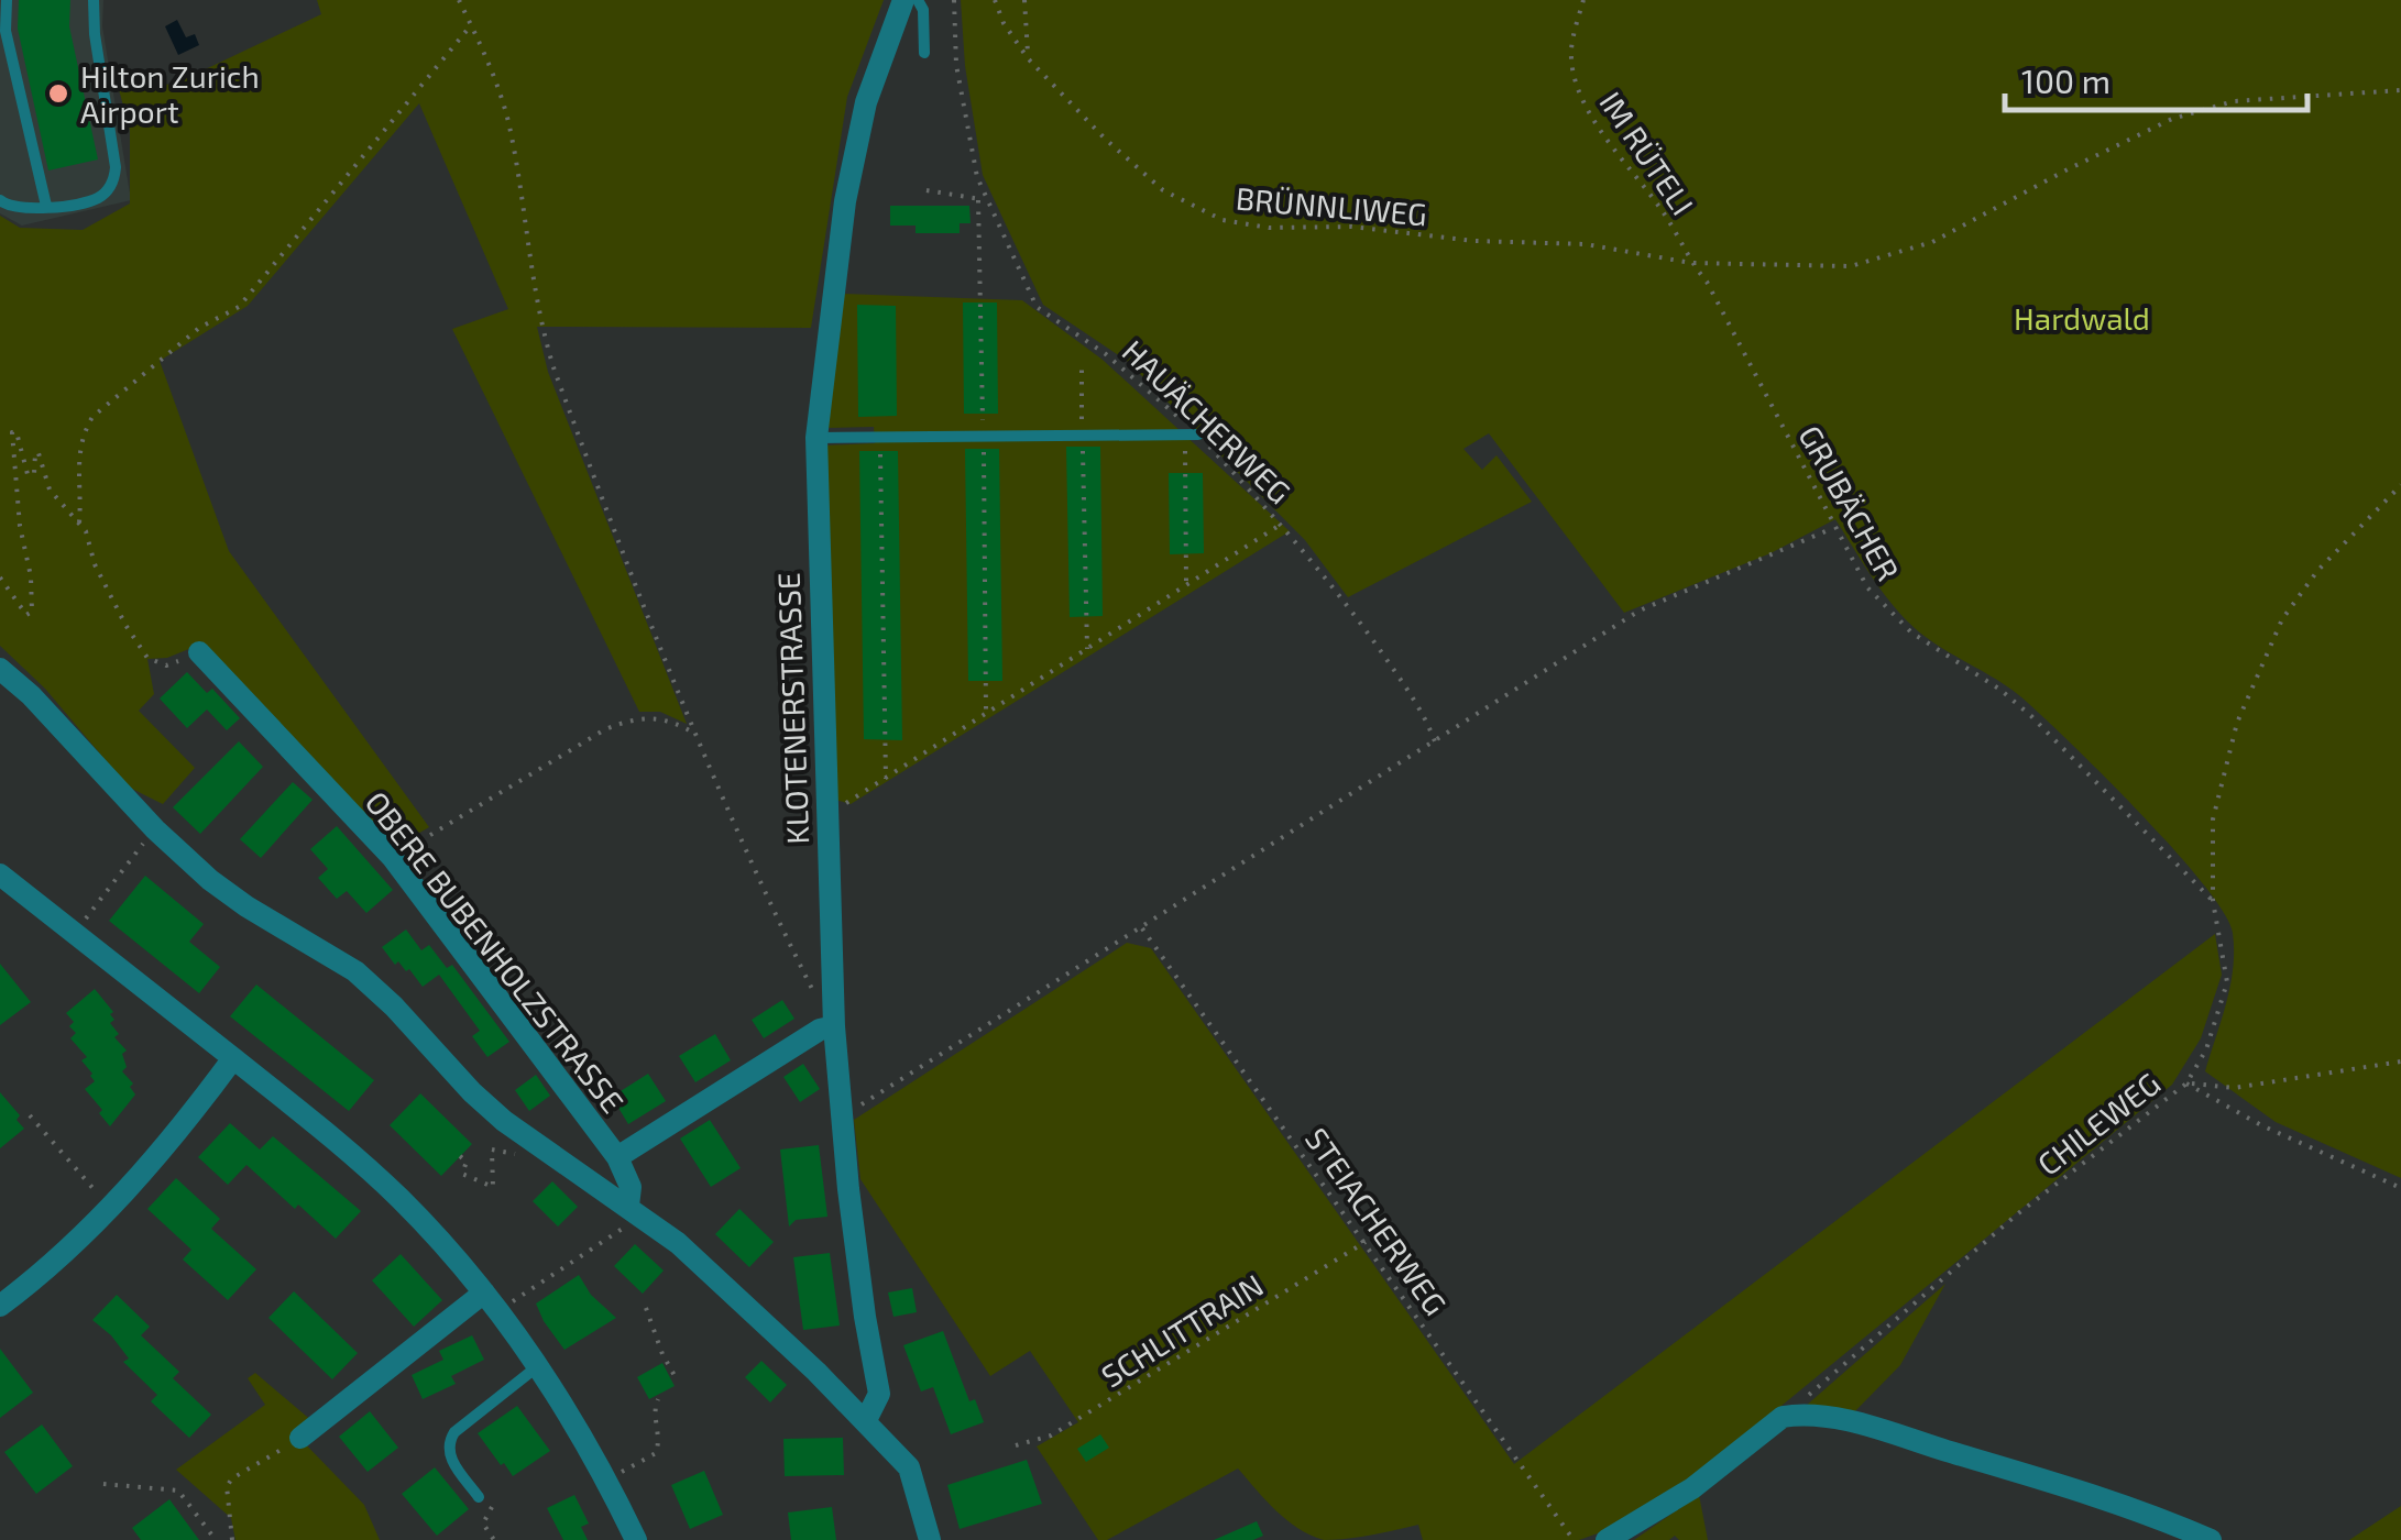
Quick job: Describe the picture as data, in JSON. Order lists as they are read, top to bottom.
{
  "streets": {
    "street": ["KLOTENERSTRASSE", "OBERE BUBENHOLZSTRASSE"],
    "path": [
      "IM RÜTELI",
      "BRÜNNLIWEG",
      "HAUÄCHERWEG",
      "GRUBÄCHER",
      "CHILEWEG",
      "STEIACHERWEG",
      "SCHLITTRAIN"
    ]
  },
  "crossings": [
    ["IM RÜTELI", "BRÜNNLIWEG"],
    ["IM RÜTELI", "GRUBÄCHER"],
    ["BRÜNNLIWEG", "GRUBÄCHER"],
    ["GRUBÄCHER", "CHILEWEG"],
    ["STEIACHERWEG", "SCHLITTRAIN"]
  ],
  "parks": ["Hardwald"],
  "places": ["Hilton Zurich Airport"],
  "scale_bar": "100 m"
}
